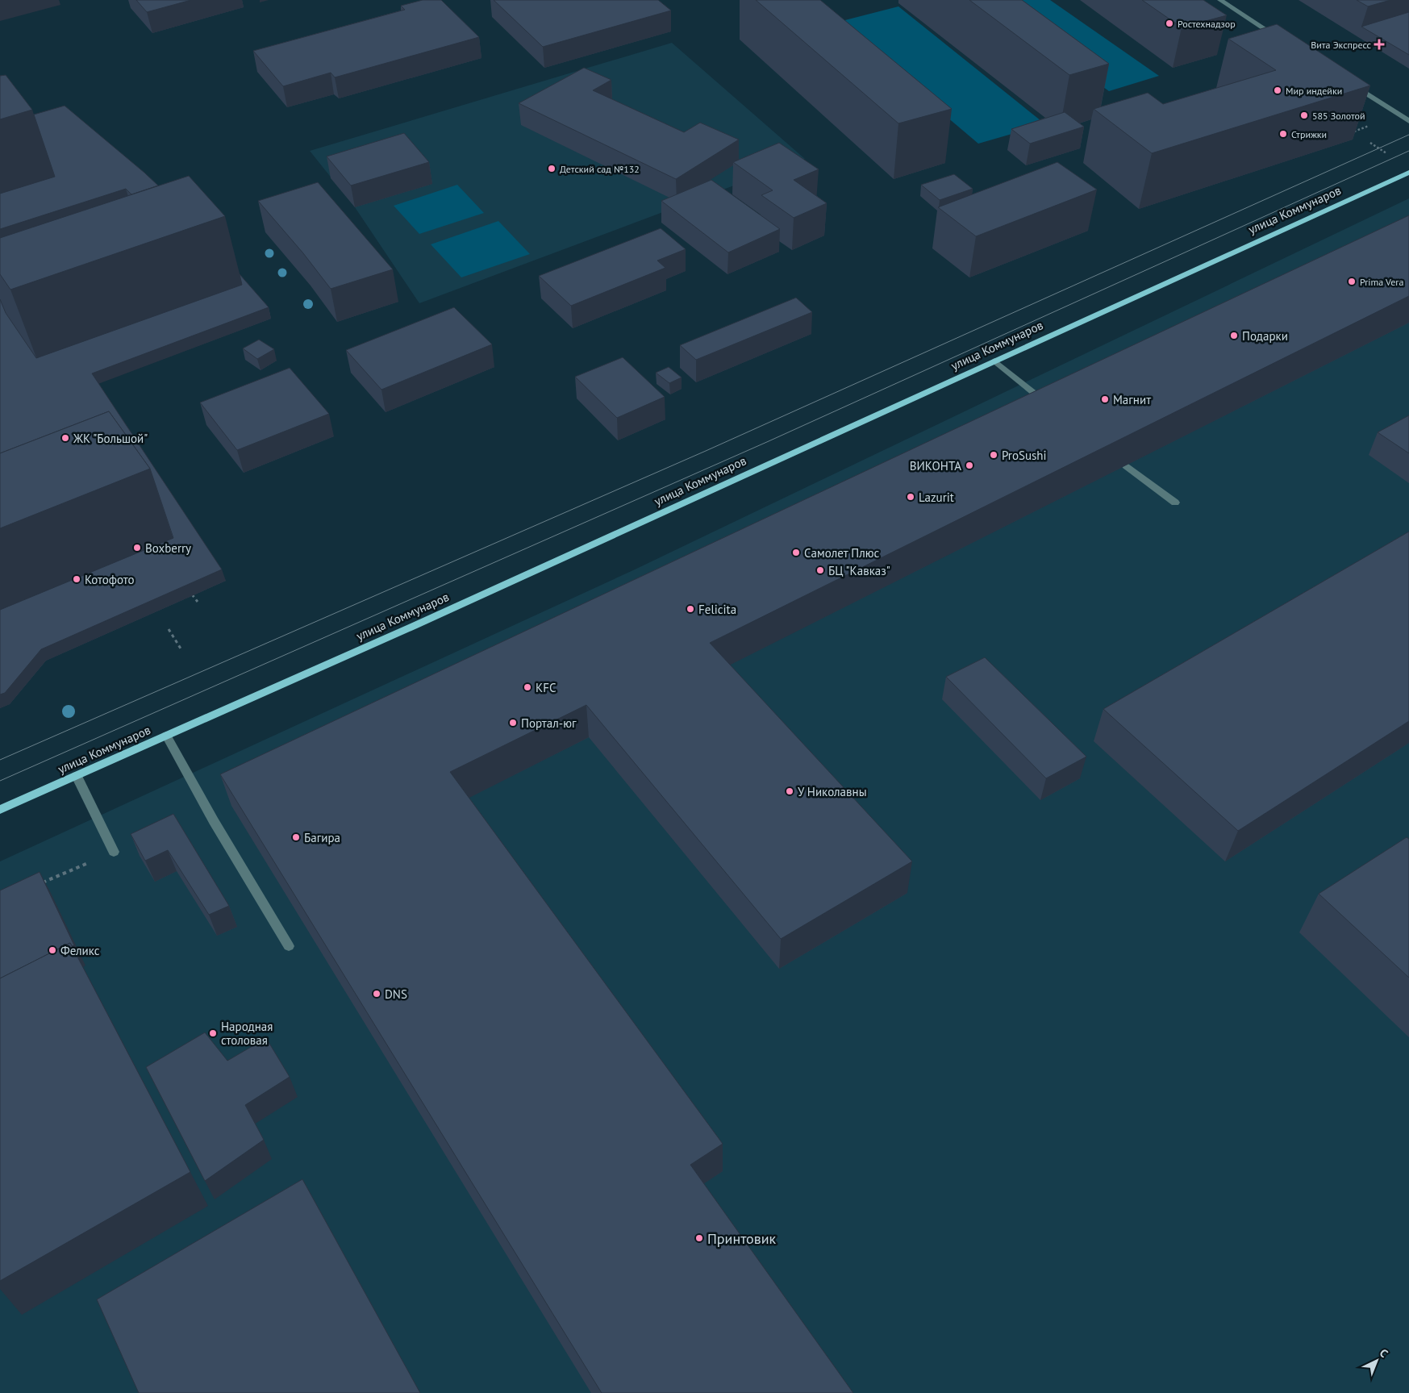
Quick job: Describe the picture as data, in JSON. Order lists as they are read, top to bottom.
{
  "streets": {
    "main road": ["улица Коммунаров"]
  },
  "places": {
    "other": [
      "Ростехнадзор",
      "Мир индейки",
      "585 Золотой",
      "Стрижки",
      "Детский сад №132",
      "Prima Vera",
      "Подарки",
      "Магнит",
      "ЖК \"Большой\"",
      "ProSushi",
      "ВИКОНТА",
      "Lazurit",
      "Boxberry",
      "Самолет Плюс",
      "БЦ \"Кавказ\"",
      "Котофото",
      "Felicita",
      "KFC",
      "Портал-юг",
      "У Николавны",
      "Багира",
      "Феликс",
      "DNS",
      "Народная столовая",
      "Принтовик"
    ],
    "health": ["Вита Экспресс"]
  },
  "north": "top right"
}
